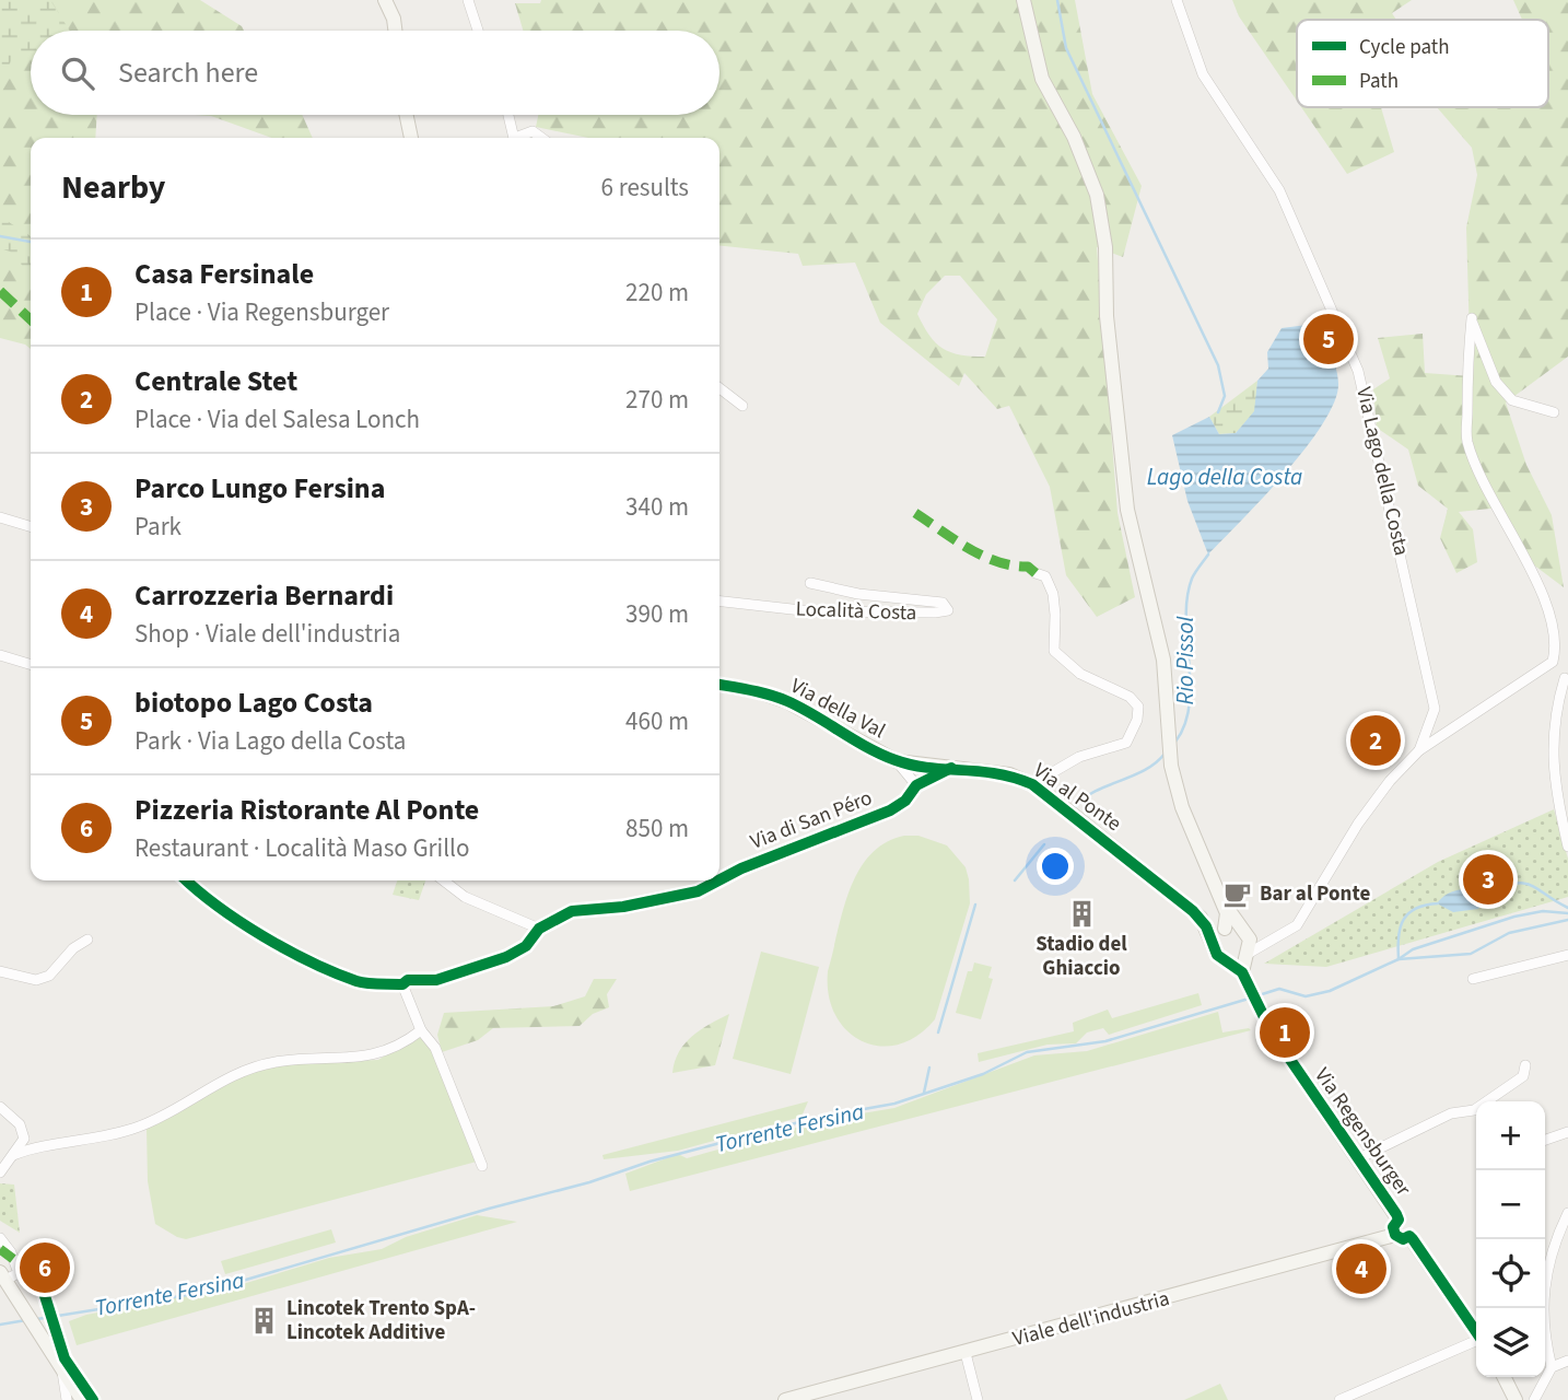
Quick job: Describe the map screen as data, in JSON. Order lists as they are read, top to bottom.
{
  "streets": {
    "main road": [
      "Via della Val",
      "Via al Ponte",
      "Via Regensburger",
      "Viale dell'industria"
    ],
    "street": ["Via Lago della Costa", "Località Costa", "Via di San Péro"]
  },
  "crossings": [
    ["Via della Val", "Via al Ponte"],
    ["Via al Ponte", "Via di San Péro"],
    ["Via Regensburger", "Viale dell'industria"]
  ],
  "water": ["Lago della Costa", "Rio Pissol", "Torrente Fersina"],
  "places": {
    "cafe": ["Bar al Ponte"],
    "building": ["Stadio del Ghiaccio", "Lincotek Trento SpA- Lincotek Additive"]
  },
  "legend": ["Cycle path", "Path"],
  "page": {
    "search": "Search here",
    "heading": ["Nearby", "6 results"],
    "list": [
      {
        "mark": "1",
        "name": "Casa Fersinale",
        "note": "Place · Via Regensburger",
        "value": "220 m"
      },
      {
        "mark": "2",
        "name": "Centrale Stet",
        "note": "Place · Via del Salesa Lonch",
        "value": "270 m"
      },
      {
        "mark": "3",
        "name": "Parco Lungo Fersina",
        "note": "Park",
        "value": "340 m"
      },
      {
        "mark": "4",
        "name": "Carrozzeria Bernardi",
        "note": "Shop · Viale dell'industria",
        "value": "390 m"
      },
      {
        "mark": "5",
        "name": "biotopo Lago Costa",
        "note": "Park · Via Lago della Costa",
        "value": "460 m"
      },
      {
        "mark": "6",
        "name": "Pizzeria Ristorante Al Ponte",
        "note": "Restaurant · Località Maso Grillo",
        "value": "850 m"
      }
    ],
    "pins": [
      "5",
      "2",
      "3",
      "1",
      "6",
      "4"
    ],
    "map_buttons": ["+", "−"]
  }
}
